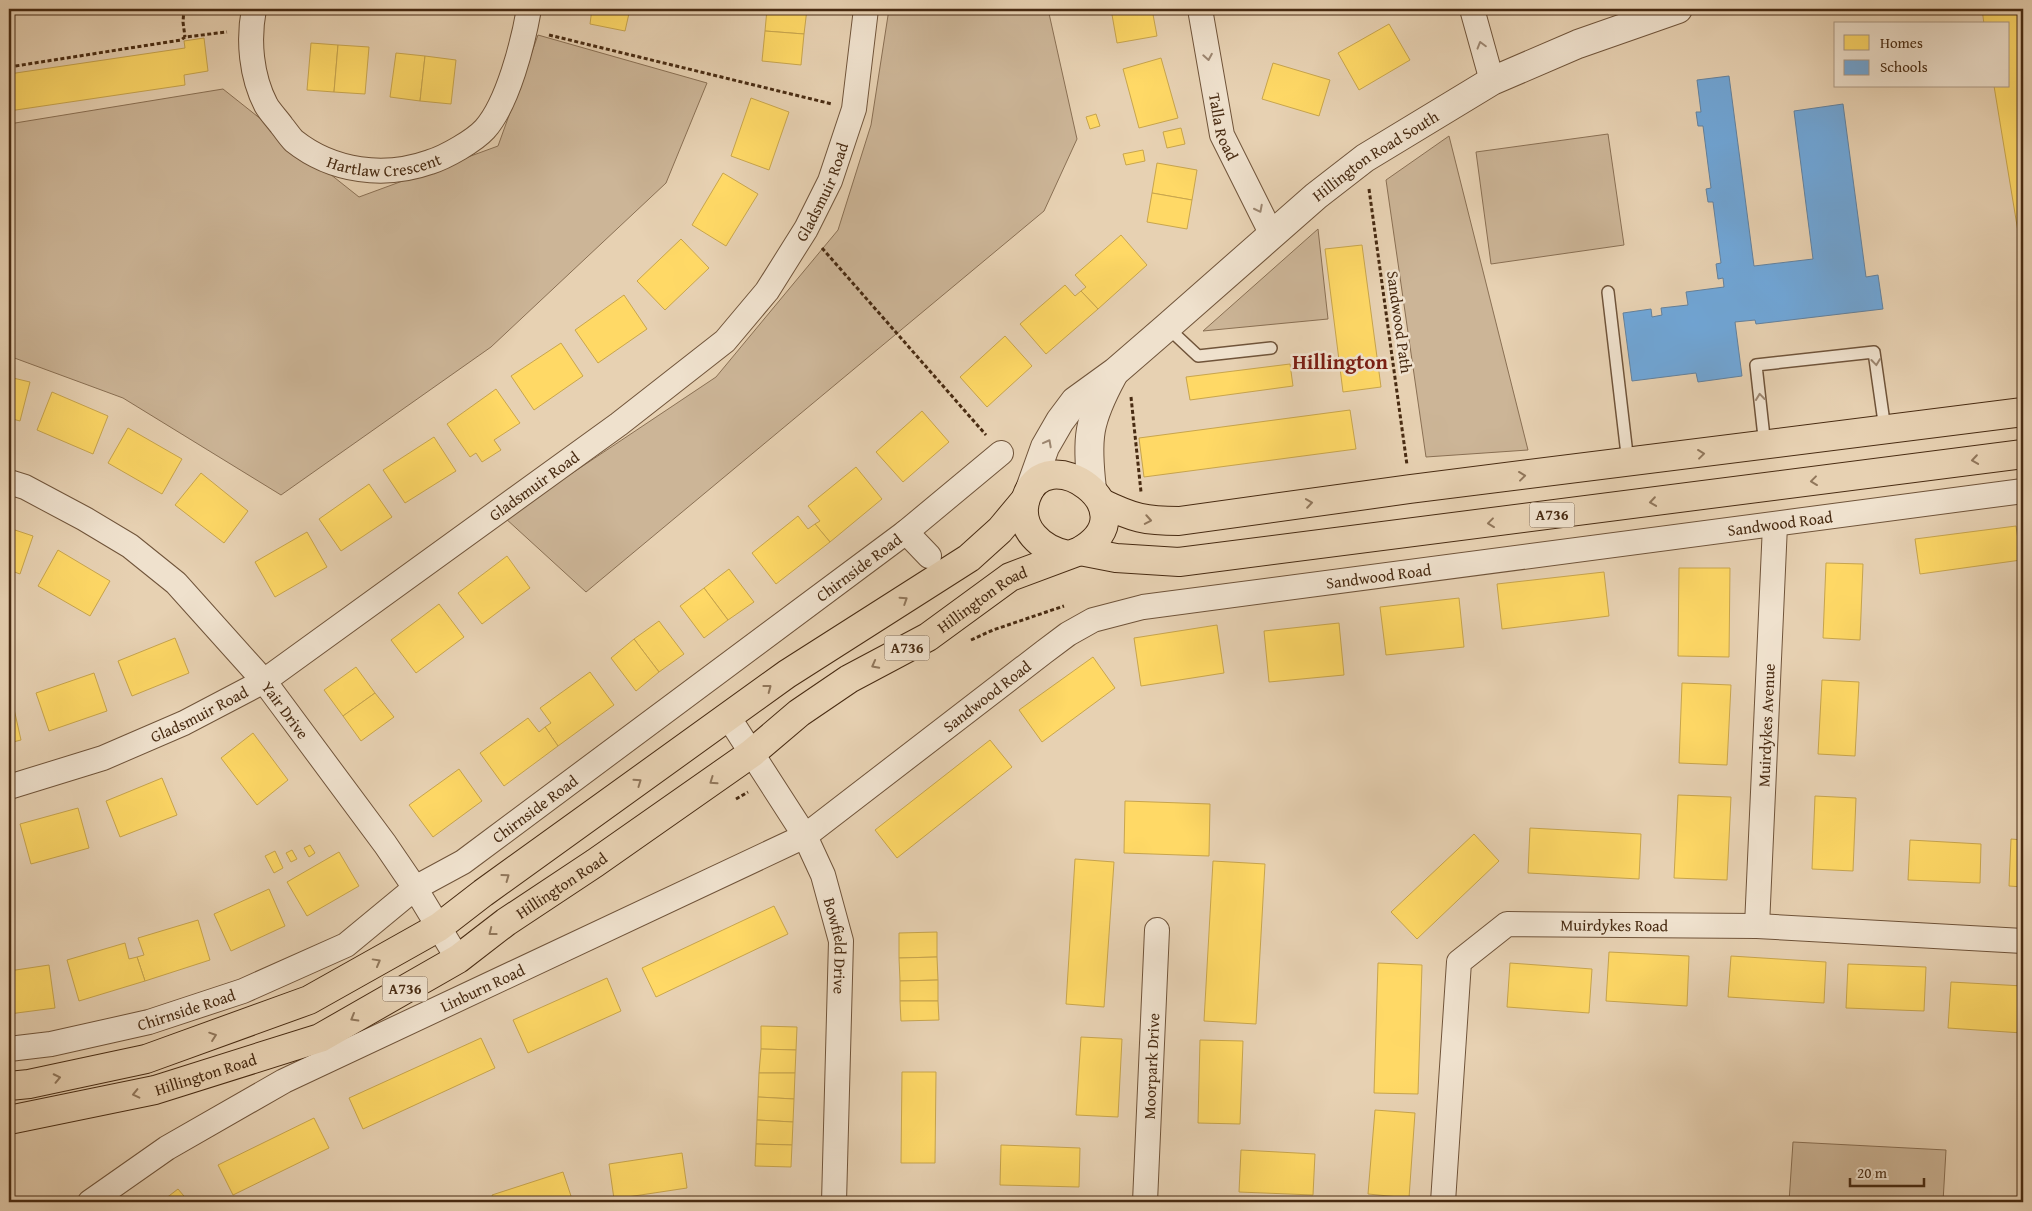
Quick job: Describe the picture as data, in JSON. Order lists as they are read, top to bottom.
{
  "streets": {
    "main road": ["A736", "Hillington Road"],
    "street": [
      "Talla Road",
      "Hartlaw Crescent",
      "Hillington Road South",
      "Gladsmuir Road",
      "Sandwood Road",
      "Chirnside Road",
      "Yair Drive",
      "Muirdykes Avenue",
      "Muirdykes Road",
      "Bowfield Drive",
      "Linburn Road",
      "Moorpark Drive"
    ],
    "path": ["Sandwood Path"]
  },
  "crossings": [
    ["Talla Road", "Hillington Road South"],
    ["Hillington Road South", "Sandwood Path"],
    ["Hillington Road South", "A736"],
    ["Hillington Road South", "Hillington Road"],
    ["Gladsmuir Road", "Yair Drive"],
    ["A736", "Hillington Road"],
    ["Sandwood Road", "Muirdykes Avenue"],
    ["Sandwood Road", "Bowfield Drive"],
    ["Sandwood Road", "Linburn Road"],
    ["Chirnside Road", "Yair Drive"],
    ["Hillington Road", "Yair Drive"],
    ["Hillington Road", "Bowfield Drive"],
    ["Muirdykes Avenue", "Muirdykes Road"],
    ["Bowfield Drive", "Linburn Road"]
  ],
  "one_way": ["Talla Road"],
  "districts": ["Hillington"],
  "legend": ["Homes", "Schools"],
  "scale_bar": "20 m"
}
